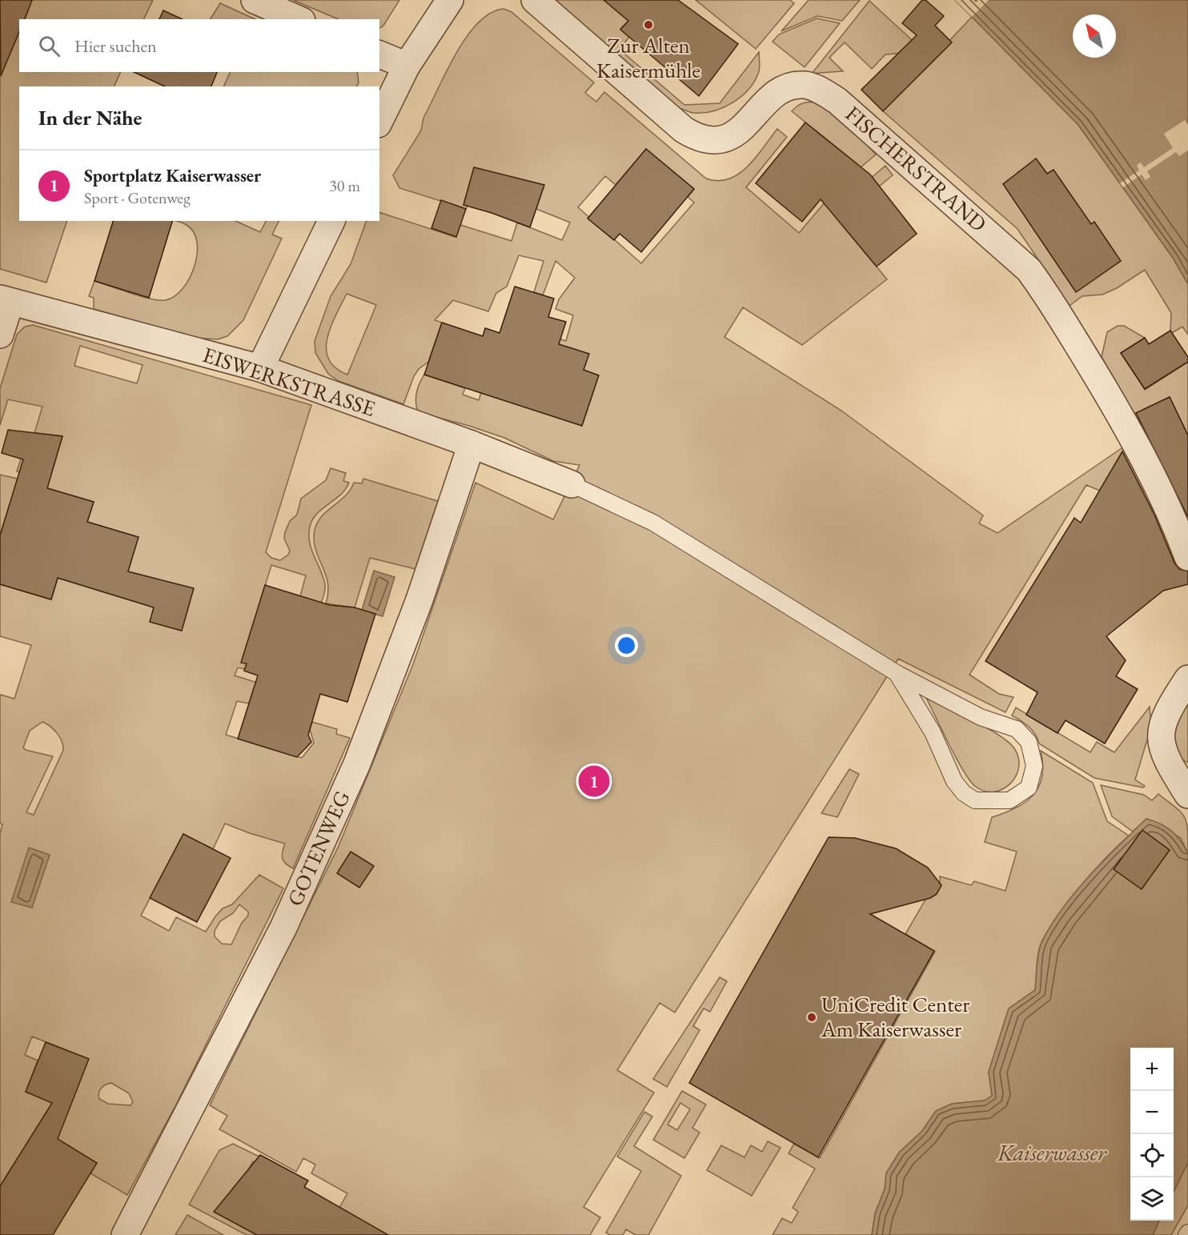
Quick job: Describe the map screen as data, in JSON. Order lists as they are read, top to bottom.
{
  "streets": {
    "street": ["FISCHERSTRAND", "EISWERKSTRASSE", "GOTENWEG"]
  },
  "crossings": [
    ["EISWERKSTRASSE", "GOTENWEG"]
  ],
  "water": ["Kaiserwasser"],
  "places": ["Zur Alten Kaisermühle", "UniCredit Center Am Kaiserwasser"],
  "north": "top left",
  "page": {
    "search": "Hier suchen",
    "heading": "In der Nähe",
    "list": [
      {
        "mark": "1",
        "name": "Sportplatz Kaiserwasser",
        "note": "Sport · Gotenweg",
        "value": "30 m"
      }
    ],
    "pins": "1",
    "map_buttons": ["+", "−"]
  }
}
